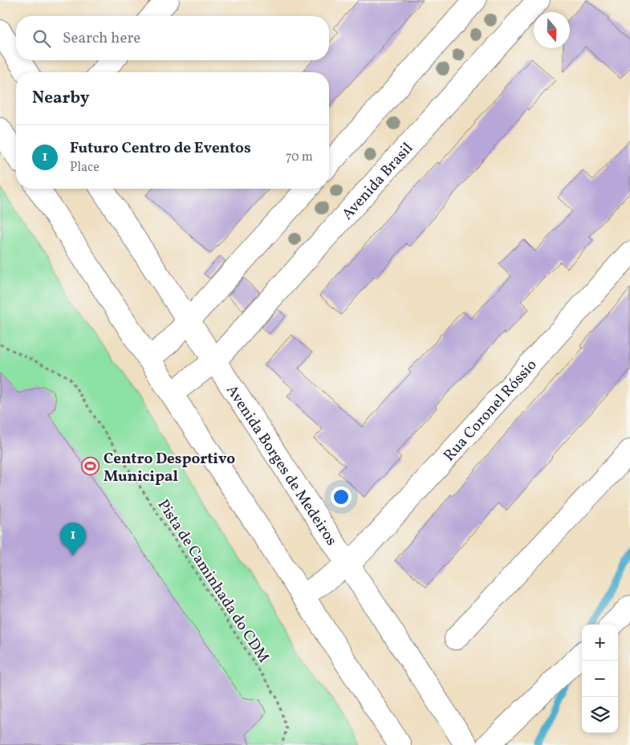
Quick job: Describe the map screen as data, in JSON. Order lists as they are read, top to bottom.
{
  "streets": {
    "main road": ["Avenida Brasil", "Rua Coronel Róssio", "Avenida Borges de Medeiros"],
    "path": ["Pista de Caminhada do CDM"]
  },
  "crossings": [
    ["Avenida Brasil", "Avenida Borges de Medeiros"],
    ["Rua Coronel Róssio", "Avenida Borges de Medeiros"]
  ],
  "places": {
    "sports": ["Centro Desportivo Municipal"]
  },
  "north": "bottom",
  "page": {
    "search": "Search here",
    "heading": "Nearby",
    "list": [
      {
        "mark": "1",
        "name": "Futuro Centro de Eventos",
        "note": "Place",
        "value": "70 m"
      }
    ],
    "pins": "1",
    "map_buttons": ["+", "−"]
  }
}
